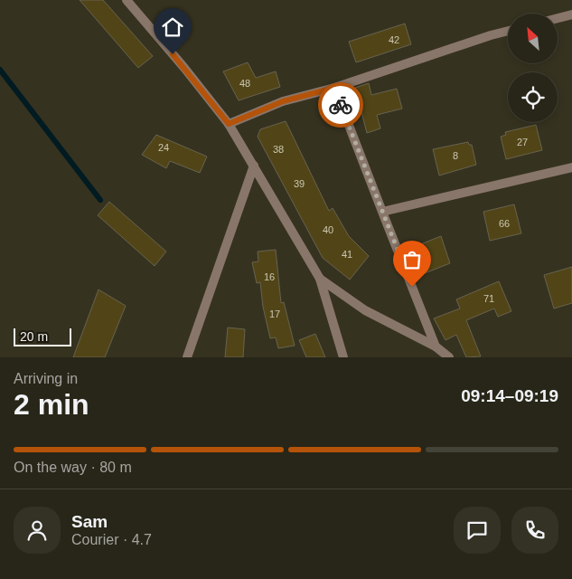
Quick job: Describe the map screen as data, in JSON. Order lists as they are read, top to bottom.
{
  "house_numbers": [
    "42",
    "48",
    "27",
    "24",
    "38",
    "8",
    "39",
    "66",
    "40",
    "41",
    "16",
    "71",
    "17"
  ],
  "scale_bar": "20 m",
  "north": "top left",
  "page": {
    "scale": "20 m",
    "heading": ["2 min", "Arriving in", "09:14–09:19"],
    "panel": ["Sam", "Courier · 4.7"],
    "bar": "On the way · 80 m"
  }
}
